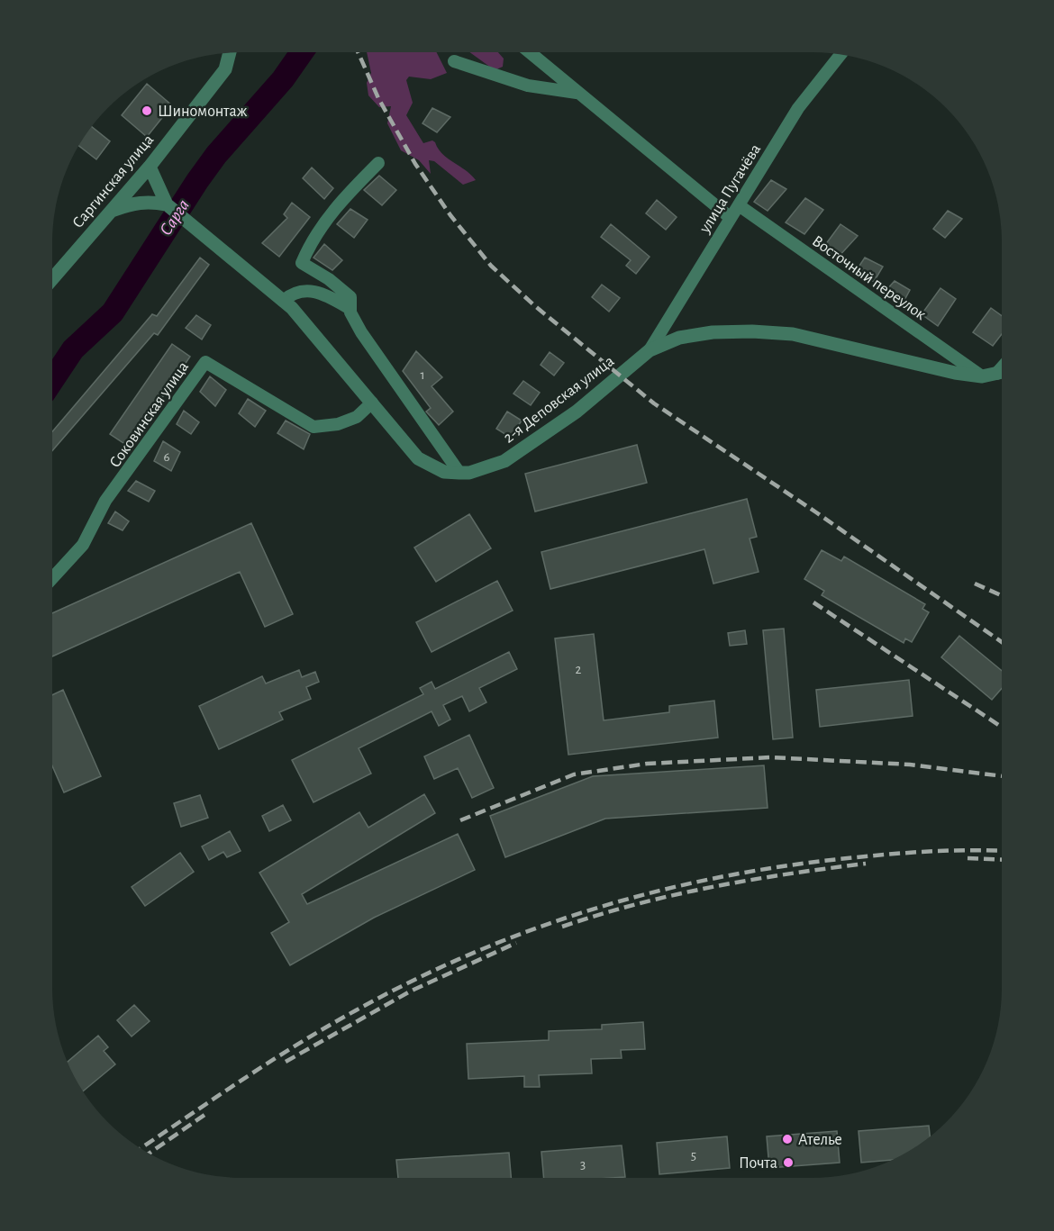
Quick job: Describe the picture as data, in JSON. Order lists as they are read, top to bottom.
{
  "streets": {
    "street": [
      "Саргинская улица",
      "улица Пугачёва",
      "Восточный переулок",
      "2-я Деповская улица",
      "Соковинская улица"
    ]
  },
  "crossings": [
    ["улица Пугачёва", "Восточный переулок"],
    ["улица Пугачёва", "2-я Деповская улица"],
    ["Восточный переулок", "2-я Деповская улица"],
    ["2-я Деповская улица", "Соковинская улица"]
  ],
  "water": ["Сарга"],
  "places": ["Шиномонтаж", "Ателье", "Почта"],
  "house_numbers": [
    "1",
    "6",
    "2",
    "5",
    "3"
  ]
}
